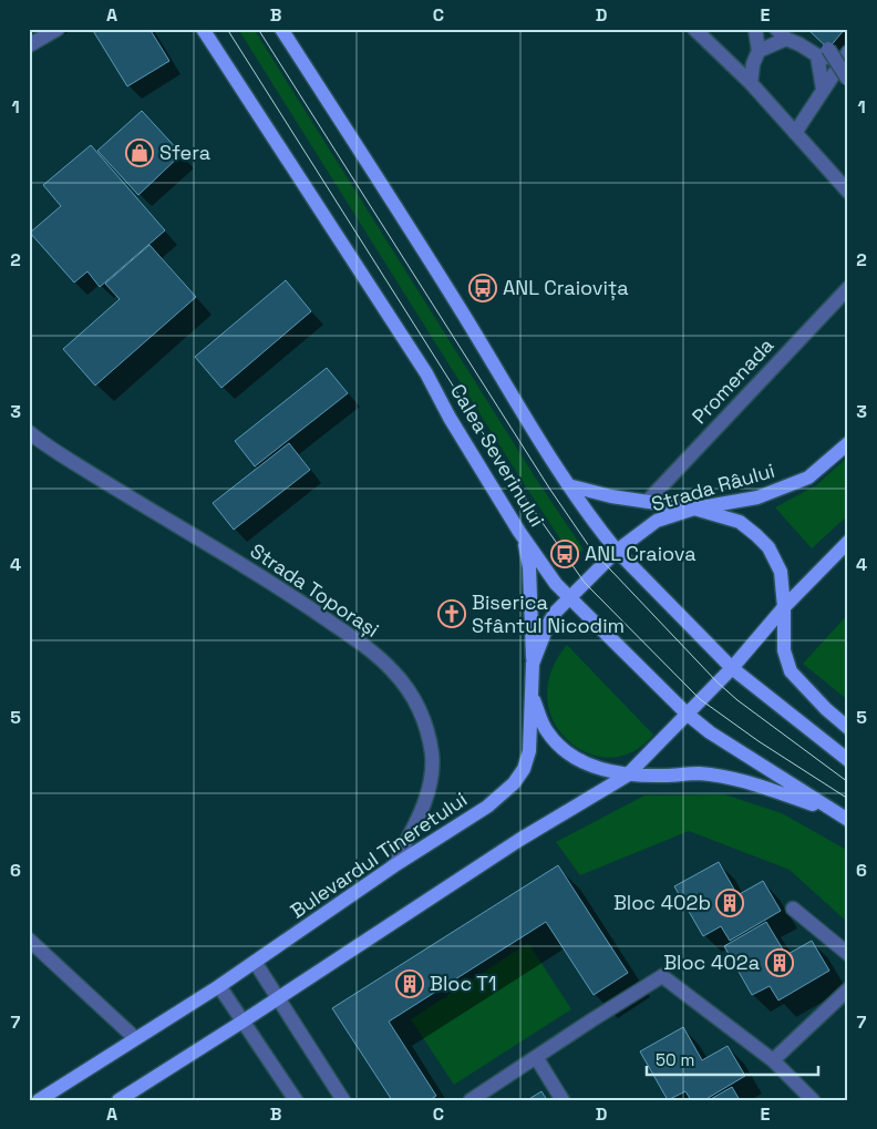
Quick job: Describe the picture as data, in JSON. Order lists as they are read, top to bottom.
{
  "streets": {
    "main road": ["Calea Severinului", "Strada Râului", "Bulevardul Tineretului"],
    "street": ["Promenada", "Strada Toporași"]
  },
  "crossings": [
    ["Calea Severinului", "Bulevardul Tineretului"],
    ["Strada Râului", "Bulevardul Tineretului"],
    ["Strada Toporași", "Bulevardul Tineretului"]
  ],
  "places": {
    "shop": ["Sfera"],
    "bus stop": ["ANL Craiovița", "ANL Craiova"],
    "church": ["Biserica Sfântul Nicodim"],
    "building": ["Bloc 402b", "Bloc 402a", "Bloc T1"]
  },
  "scale_bar": "50 m",
  "grid": {
    "columns": [
      "A",
      "B",
      "C",
      "D",
      "E"
    ],
    "rows": [
      "1",
      "2",
      "3",
      "4",
      "5",
      "6",
      "7"
    ]
  }
}
